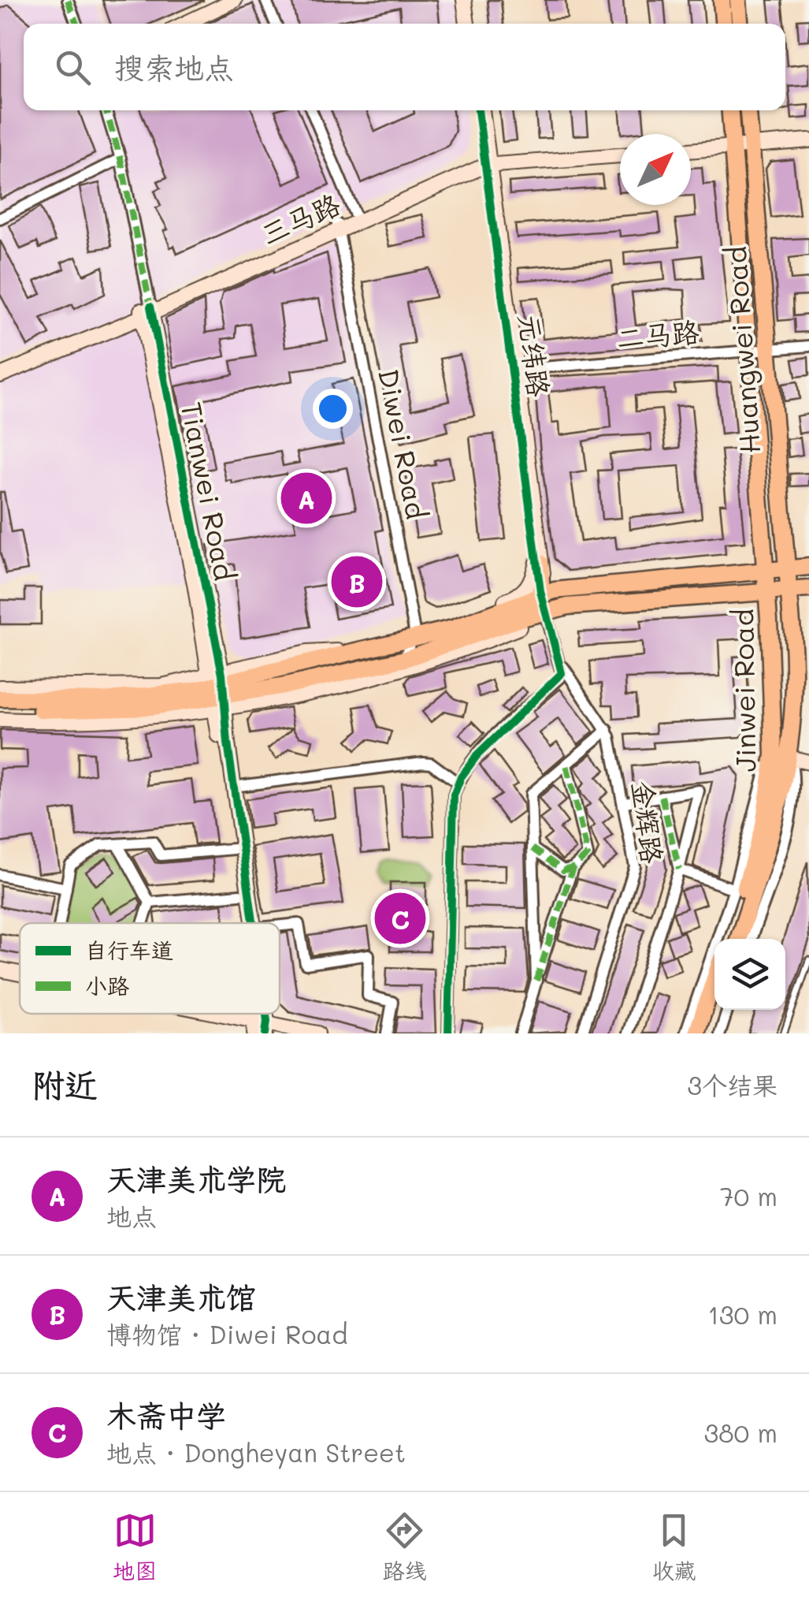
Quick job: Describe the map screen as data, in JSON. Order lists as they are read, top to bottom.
{
  "streets": {
    "main road": ["Huangwei Road", "Jinwei Road"],
    "street": [
      "三马路",
      "二马路",
      "元纬路",
      "Diwei Road",
      "Tianwei Road",
      "金辉路"
    ]
  },
  "crossings": [
    ["三马路", "元纬路"],
    ["三马路", "Diwei Road"],
    ["三马路", "Tianwei Road"],
    ["二马路", "Huangwei Road"],
    ["二马路", "元纬路"],
    ["Huangwei Road", "Jinwei Road"]
  ],
  "legend": ["自行车道", "小路"],
  "north": "top right",
  "page": {
    "search": "搜索地点",
    "pins": ["A", "B", "C"],
    "heading": ["附近", "3个结果"],
    "list": [
      {
        "mark": "A",
        "name": "天津美术学院",
        "note": "地点",
        "value": "70 m"
      },
      {
        "mark": "B",
        "name": "天津美术馆",
        "note": "博物馆 · Diwei Road",
        "value": "130 m"
      },
      {
        "mark": "C",
        "name": "木斋中学",
        "note": "地点 · Dongheyan Street",
        "value": "380 m"
      }
    ],
    "nav": ["地图", "路线", "收藏"]
  }
}
